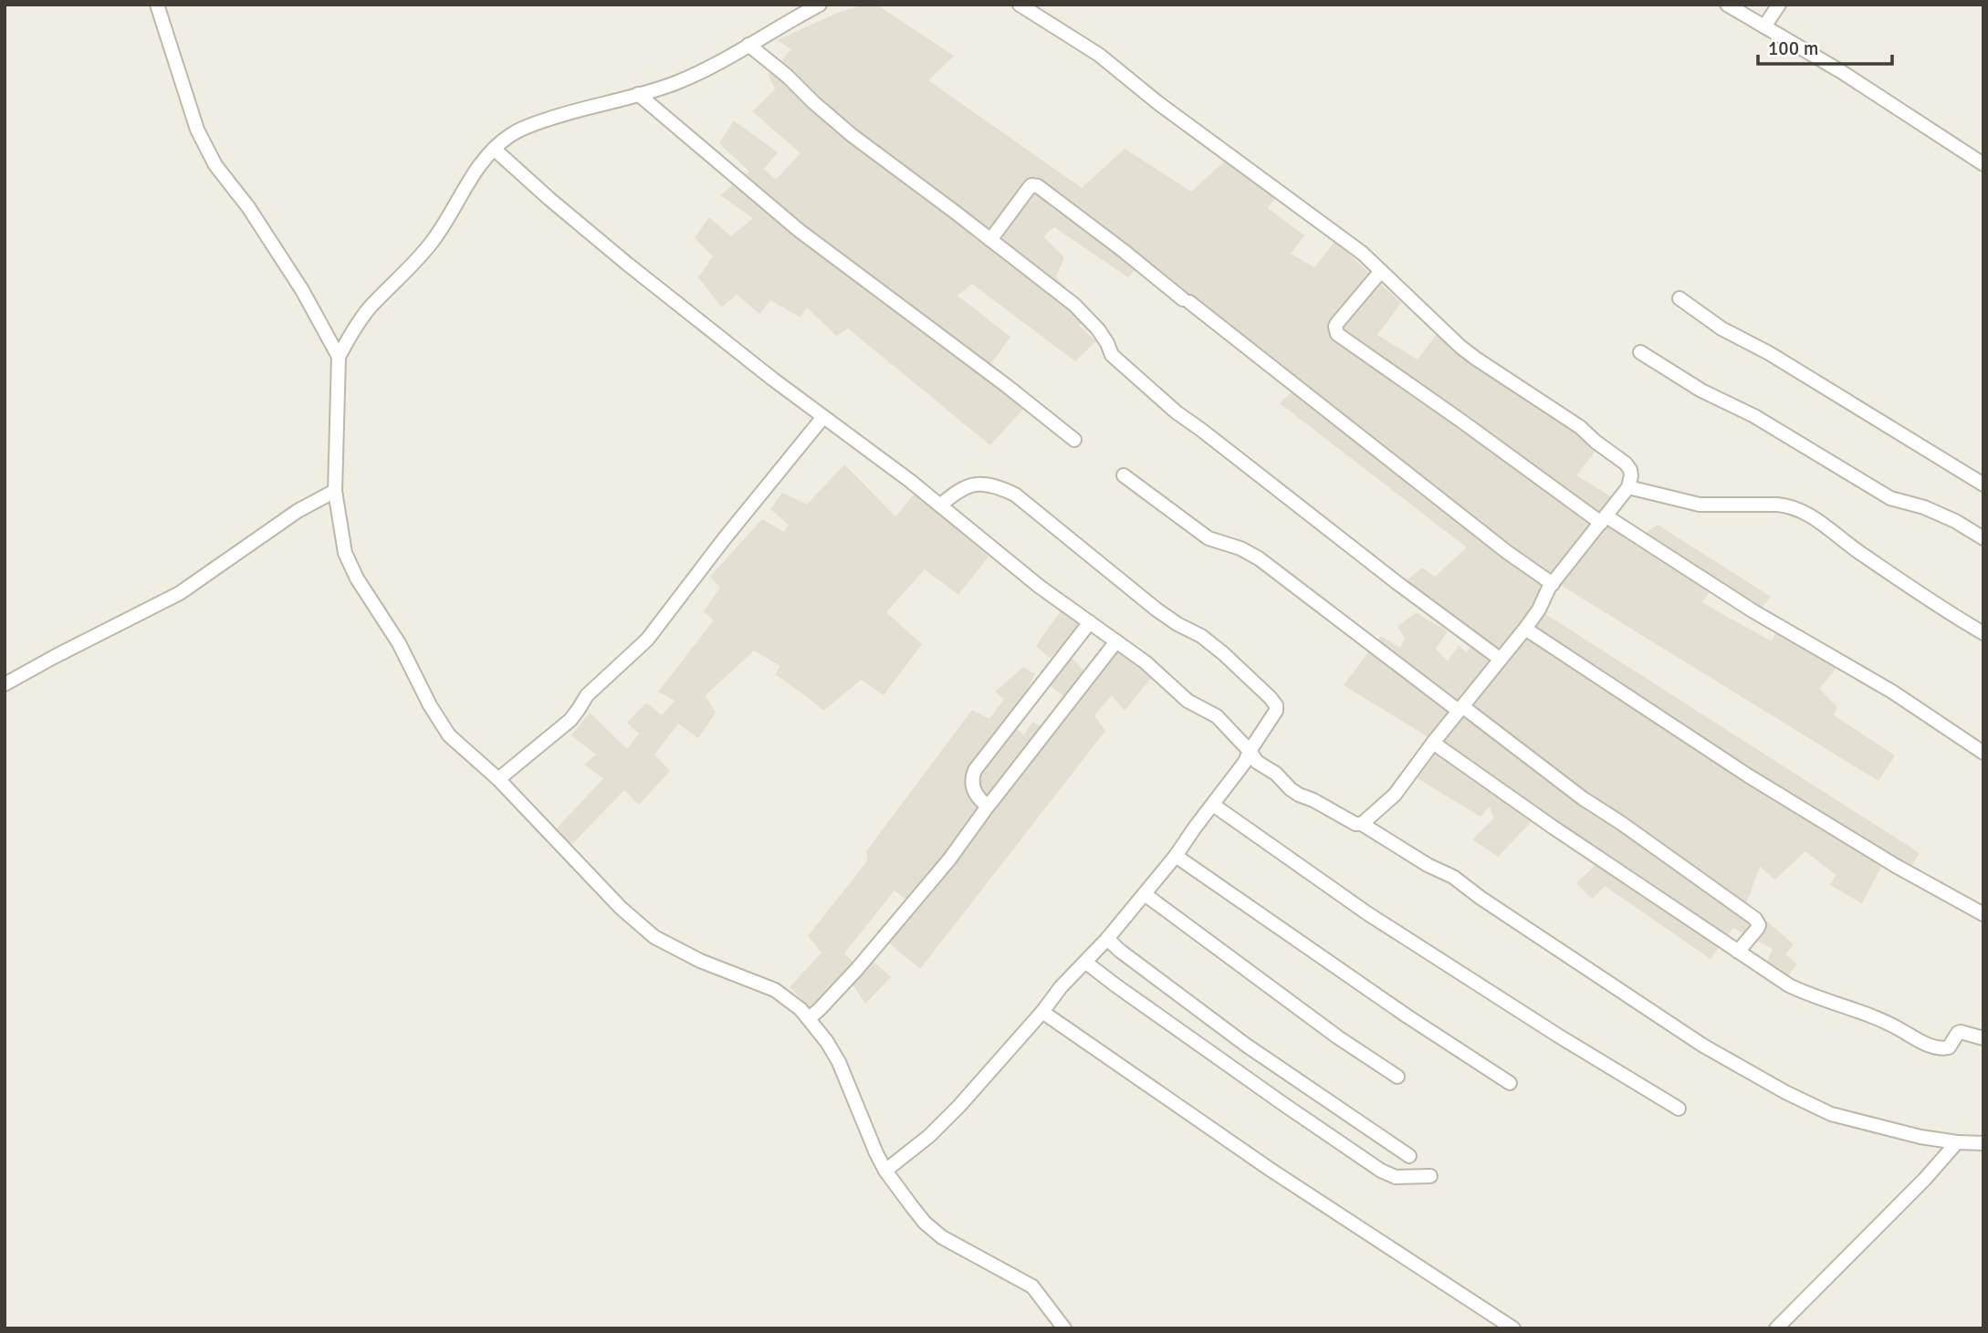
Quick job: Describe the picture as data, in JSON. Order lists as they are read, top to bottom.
{
  "scale_bar": "100 m"
}
